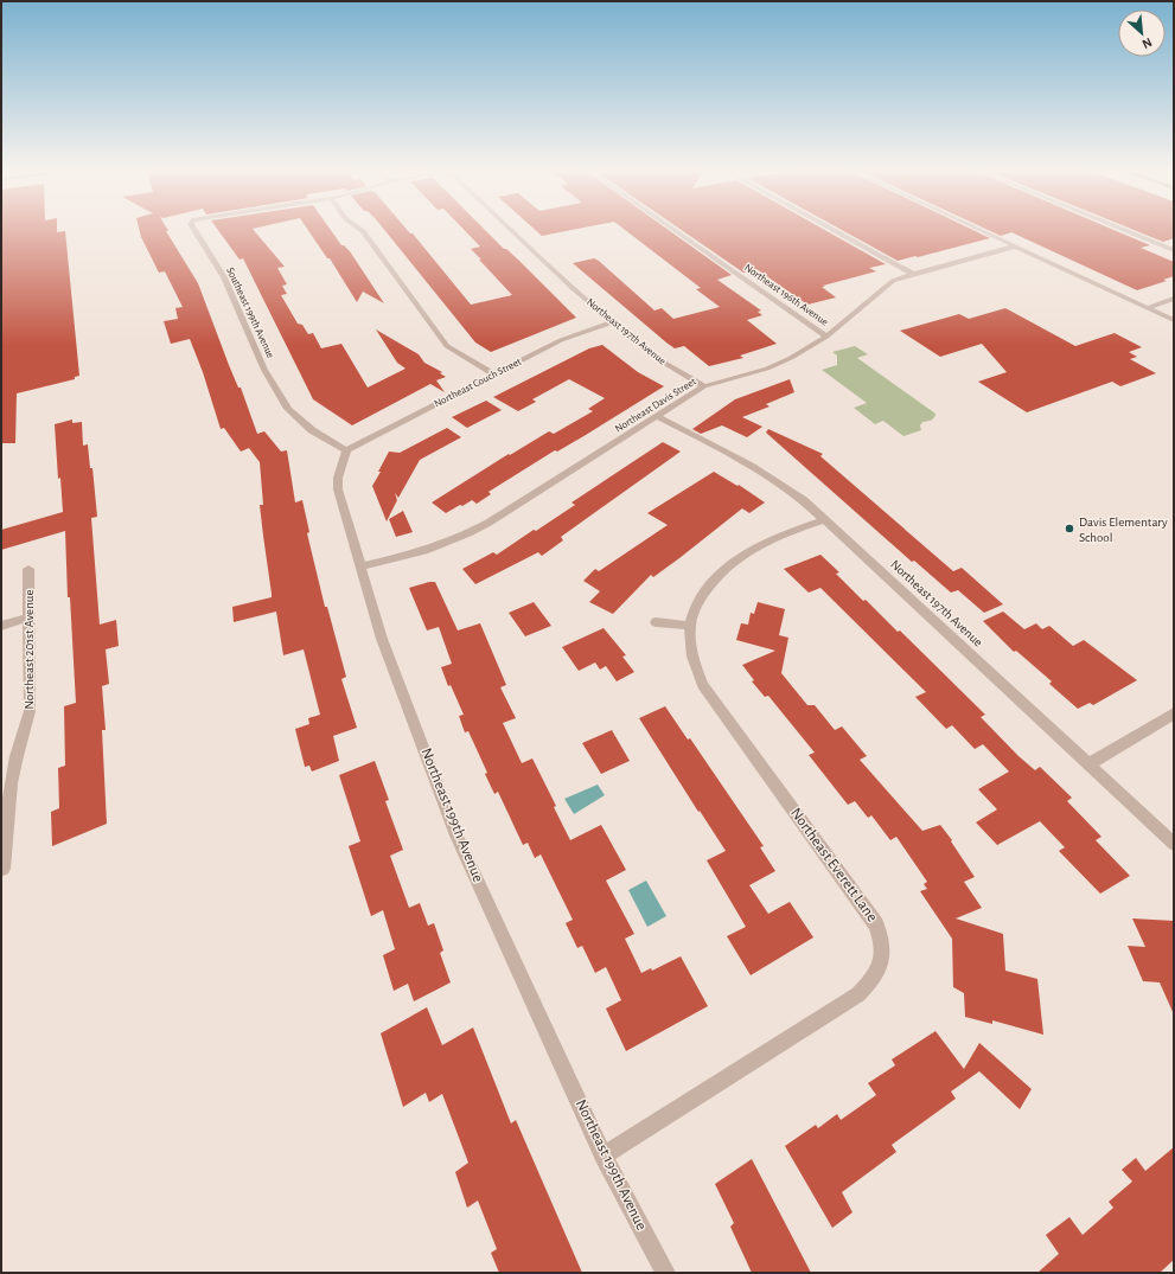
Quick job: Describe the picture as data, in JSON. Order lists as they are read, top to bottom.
{
  "streets": {
    "street": [
      "Northeast 196th Avenue",
      "Southeast 199th Avenue",
      "Northeast 197th Avenue",
      "Northeast Couch Street",
      "Northeast Davis Street",
      "Northeast 201st Avenue",
      "Northeast 199th Avenue",
      "Northeast Everett Lane"
    ]
  },
  "crossings": [
    ["Northeast 196th Avenue", "Northeast Davis Street"],
    ["Southeast 199th Avenue", "Northeast Couch Street"],
    ["Southeast 199th Avenue", "Northeast 199th Avenue"],
    ["Northeast 197th Avenue", "Northeast Couch Street"],
    ["Northeast 197th Avenue", "Northeast Davis Street"],
    ["Northeast 197th Avenue", "Northeast Everett Lane"],
    ["Northeast Couch Street", "Northeast 199th Avenue"],
    ["Northeast Davis Street", "Northeast 199th Avenue"],
    ["Northeast 199th Avenue", "Northeast Everett Lane"]
  ],
  "places": ["Davis Elementary School"],
  "north": "bottom right"
}
